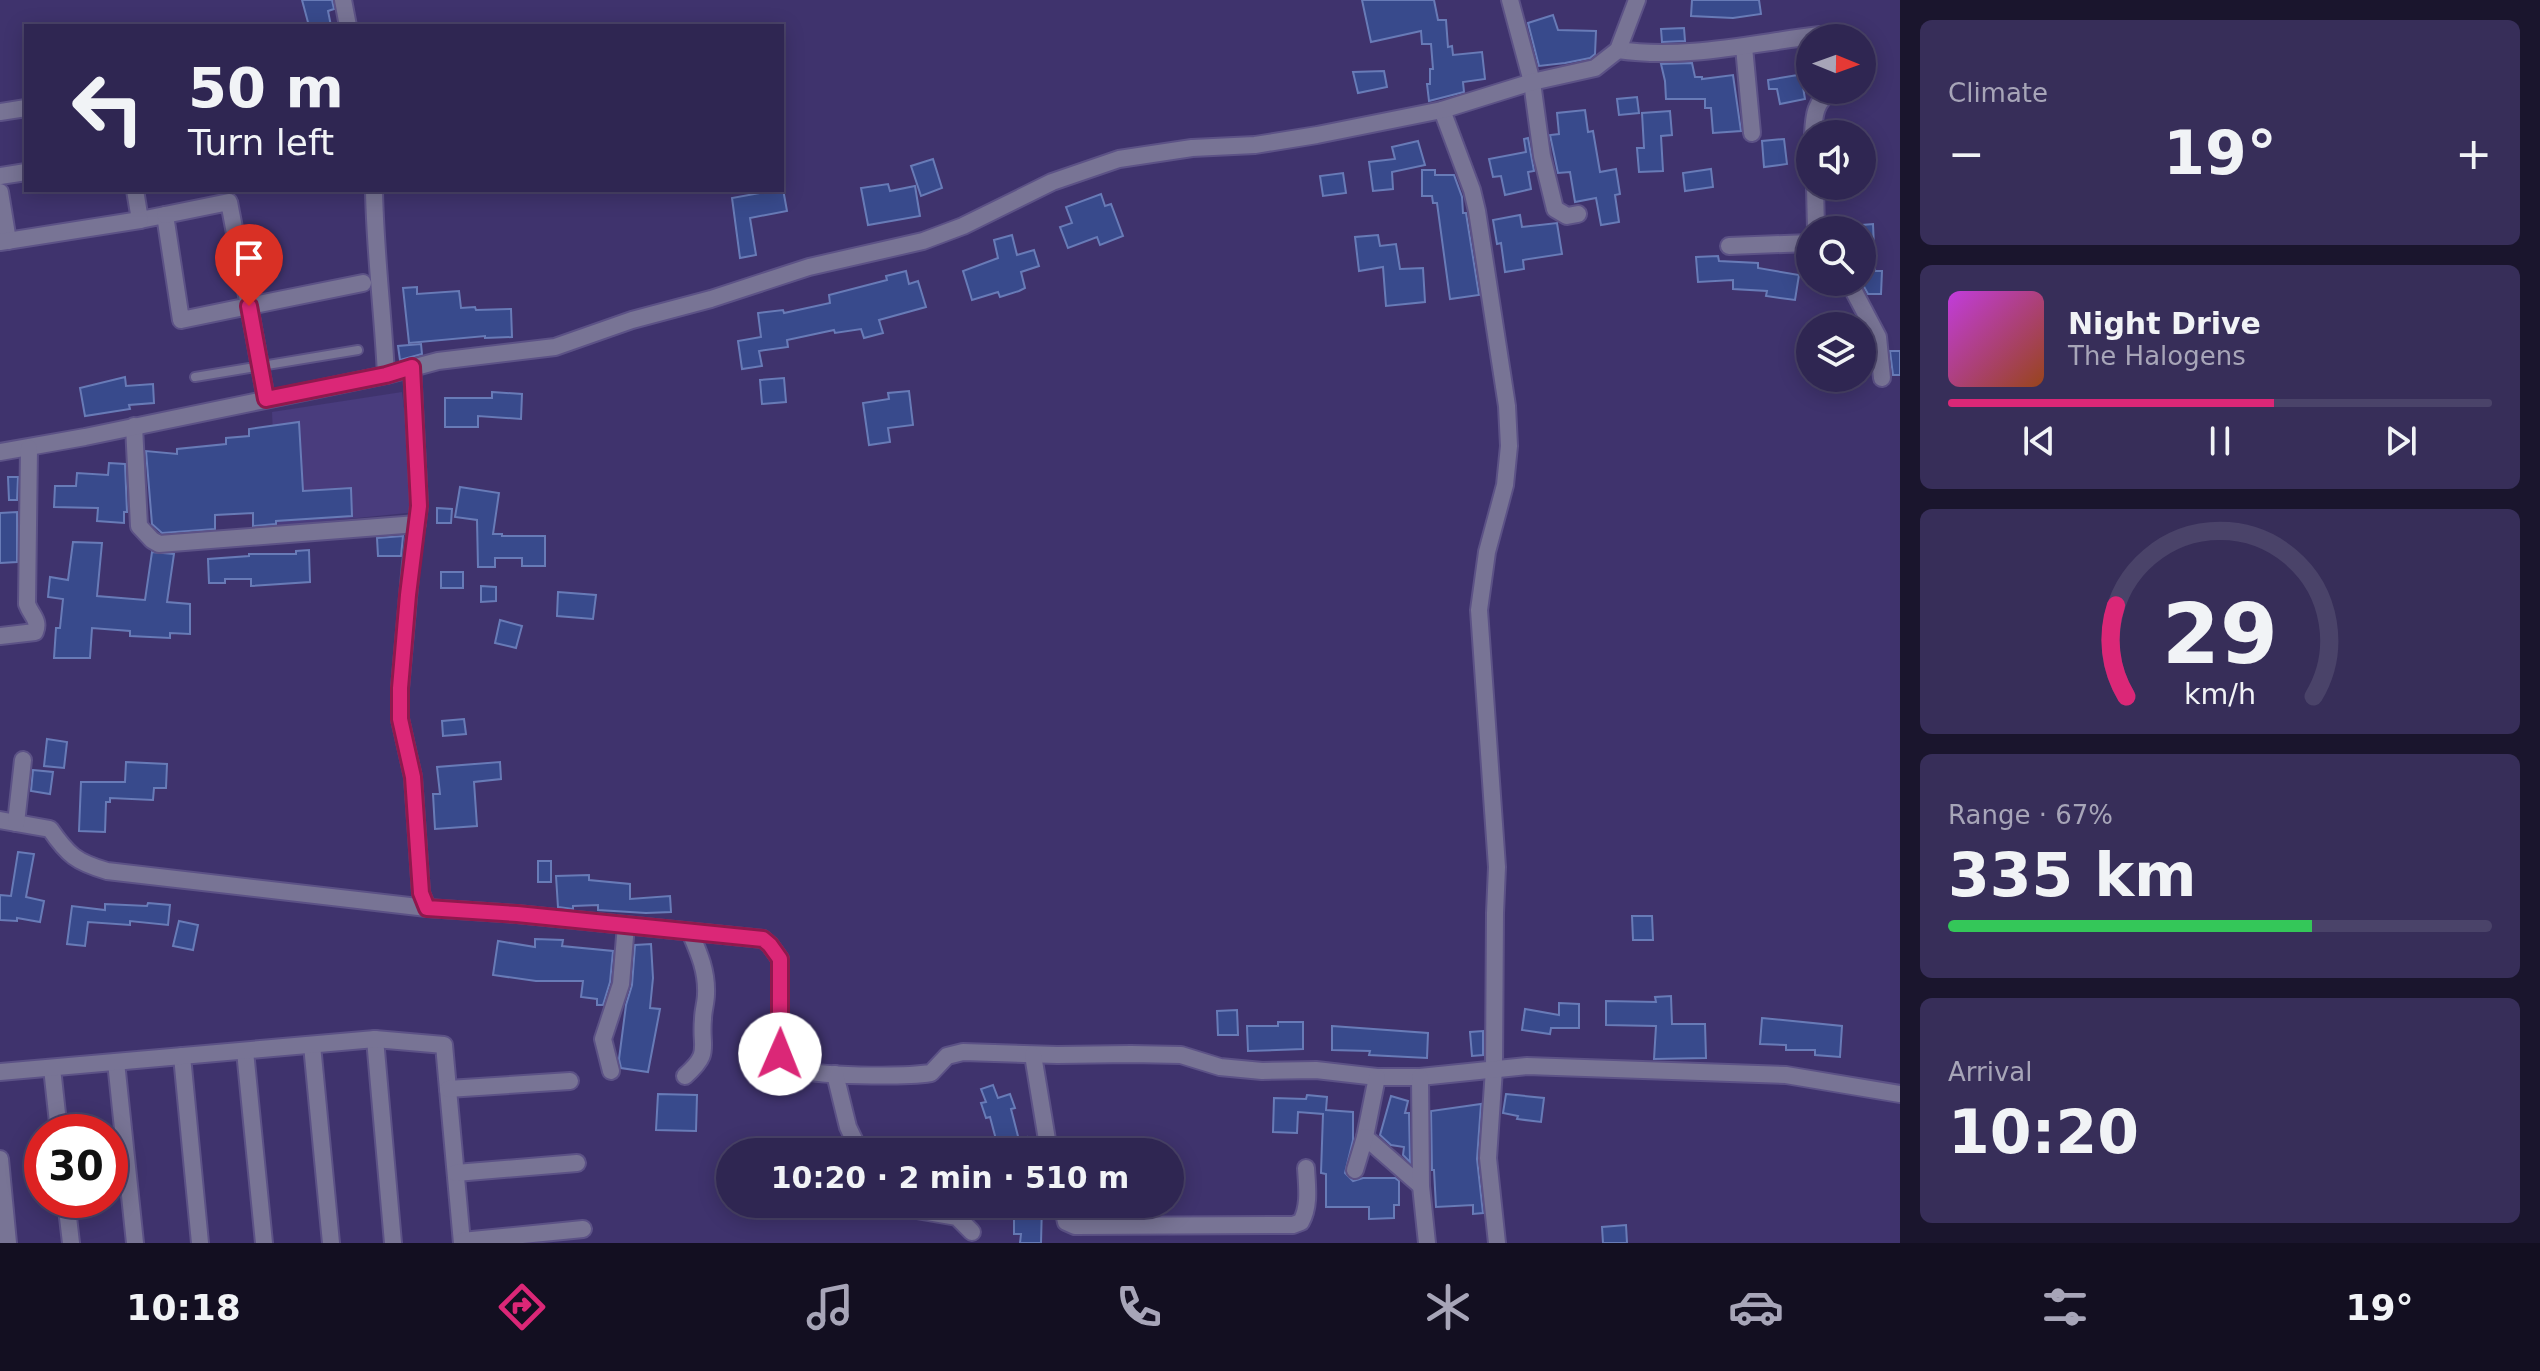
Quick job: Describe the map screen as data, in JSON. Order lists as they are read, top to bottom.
{
  "north": "right",
  "page": {
    "tile": [
      "Climate",
      ["Range · 67%", "335 km"],
      ["Arrival", "10:20"]
    ],
    "turn": ["50 m", "Turn left"],
    "heat": ["−", "19°", "+"],
    "song": ["Night Drive", "The Halogens"],
    "limit": "30",
    "trip": "10:20 · 2 min · 510 m",
    "tabs": ["10:18", "19°"],
    "gauge": ["29", "km/h"]
  }
}
